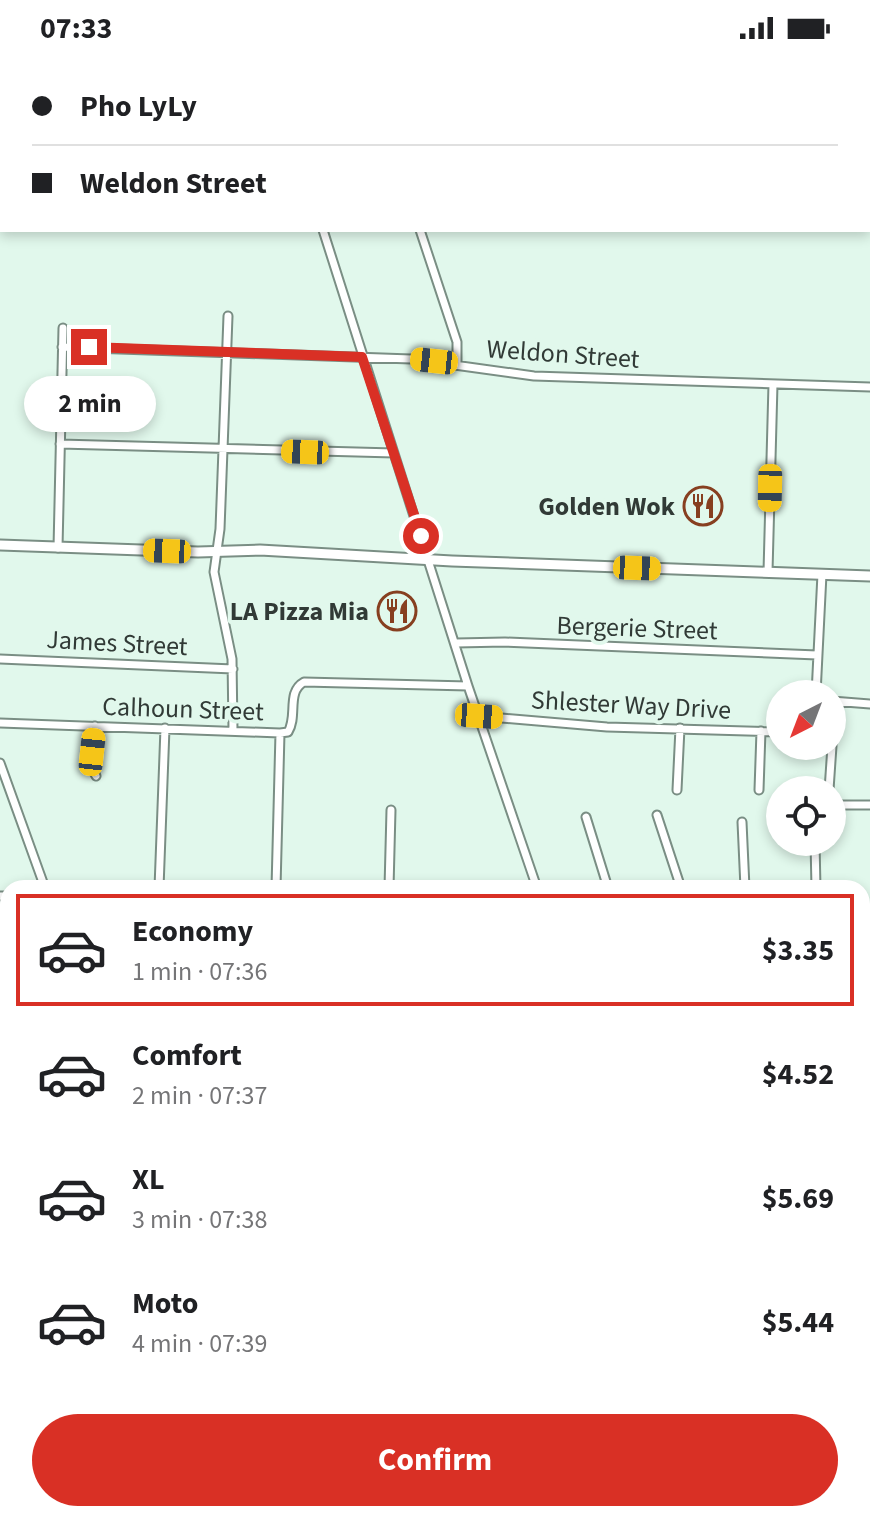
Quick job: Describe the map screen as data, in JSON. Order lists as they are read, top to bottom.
{
  "streets": {
    "street": [
      "Weldon Street",
      "Bergerie Street",
      "James Street",
      "Shlester Way Drive",
      "Calhoun Street"
    ]
  },
  "places": {
    "restaurant": ["Golden Wok", "LA Pizza Mia"]
  },
  "north": "bottom left",
  "page": {
    "status": "07:33",
    "banner": ["Pho LyLy", "Weldon Street"],
    "bubble": "2 min",
    "list": [
      {
        "name": "Economy",
        "note": "1 min · 07:36",
        "value": "$3.35"
      },
      {
        "name": "Comfort",
        "note": "2 min · 07:37",
        "value": "$4.52"
      },
      {
        "name": "XL",
        "note": "3 min · 07:38",
        "value": "$5.69"
      },
      {
        "name": "Moto",
        "note": "4 min · 07:39",
        "value": "$5.44"
      }
    ],
    "buttons": "Confirm"
  }
}
